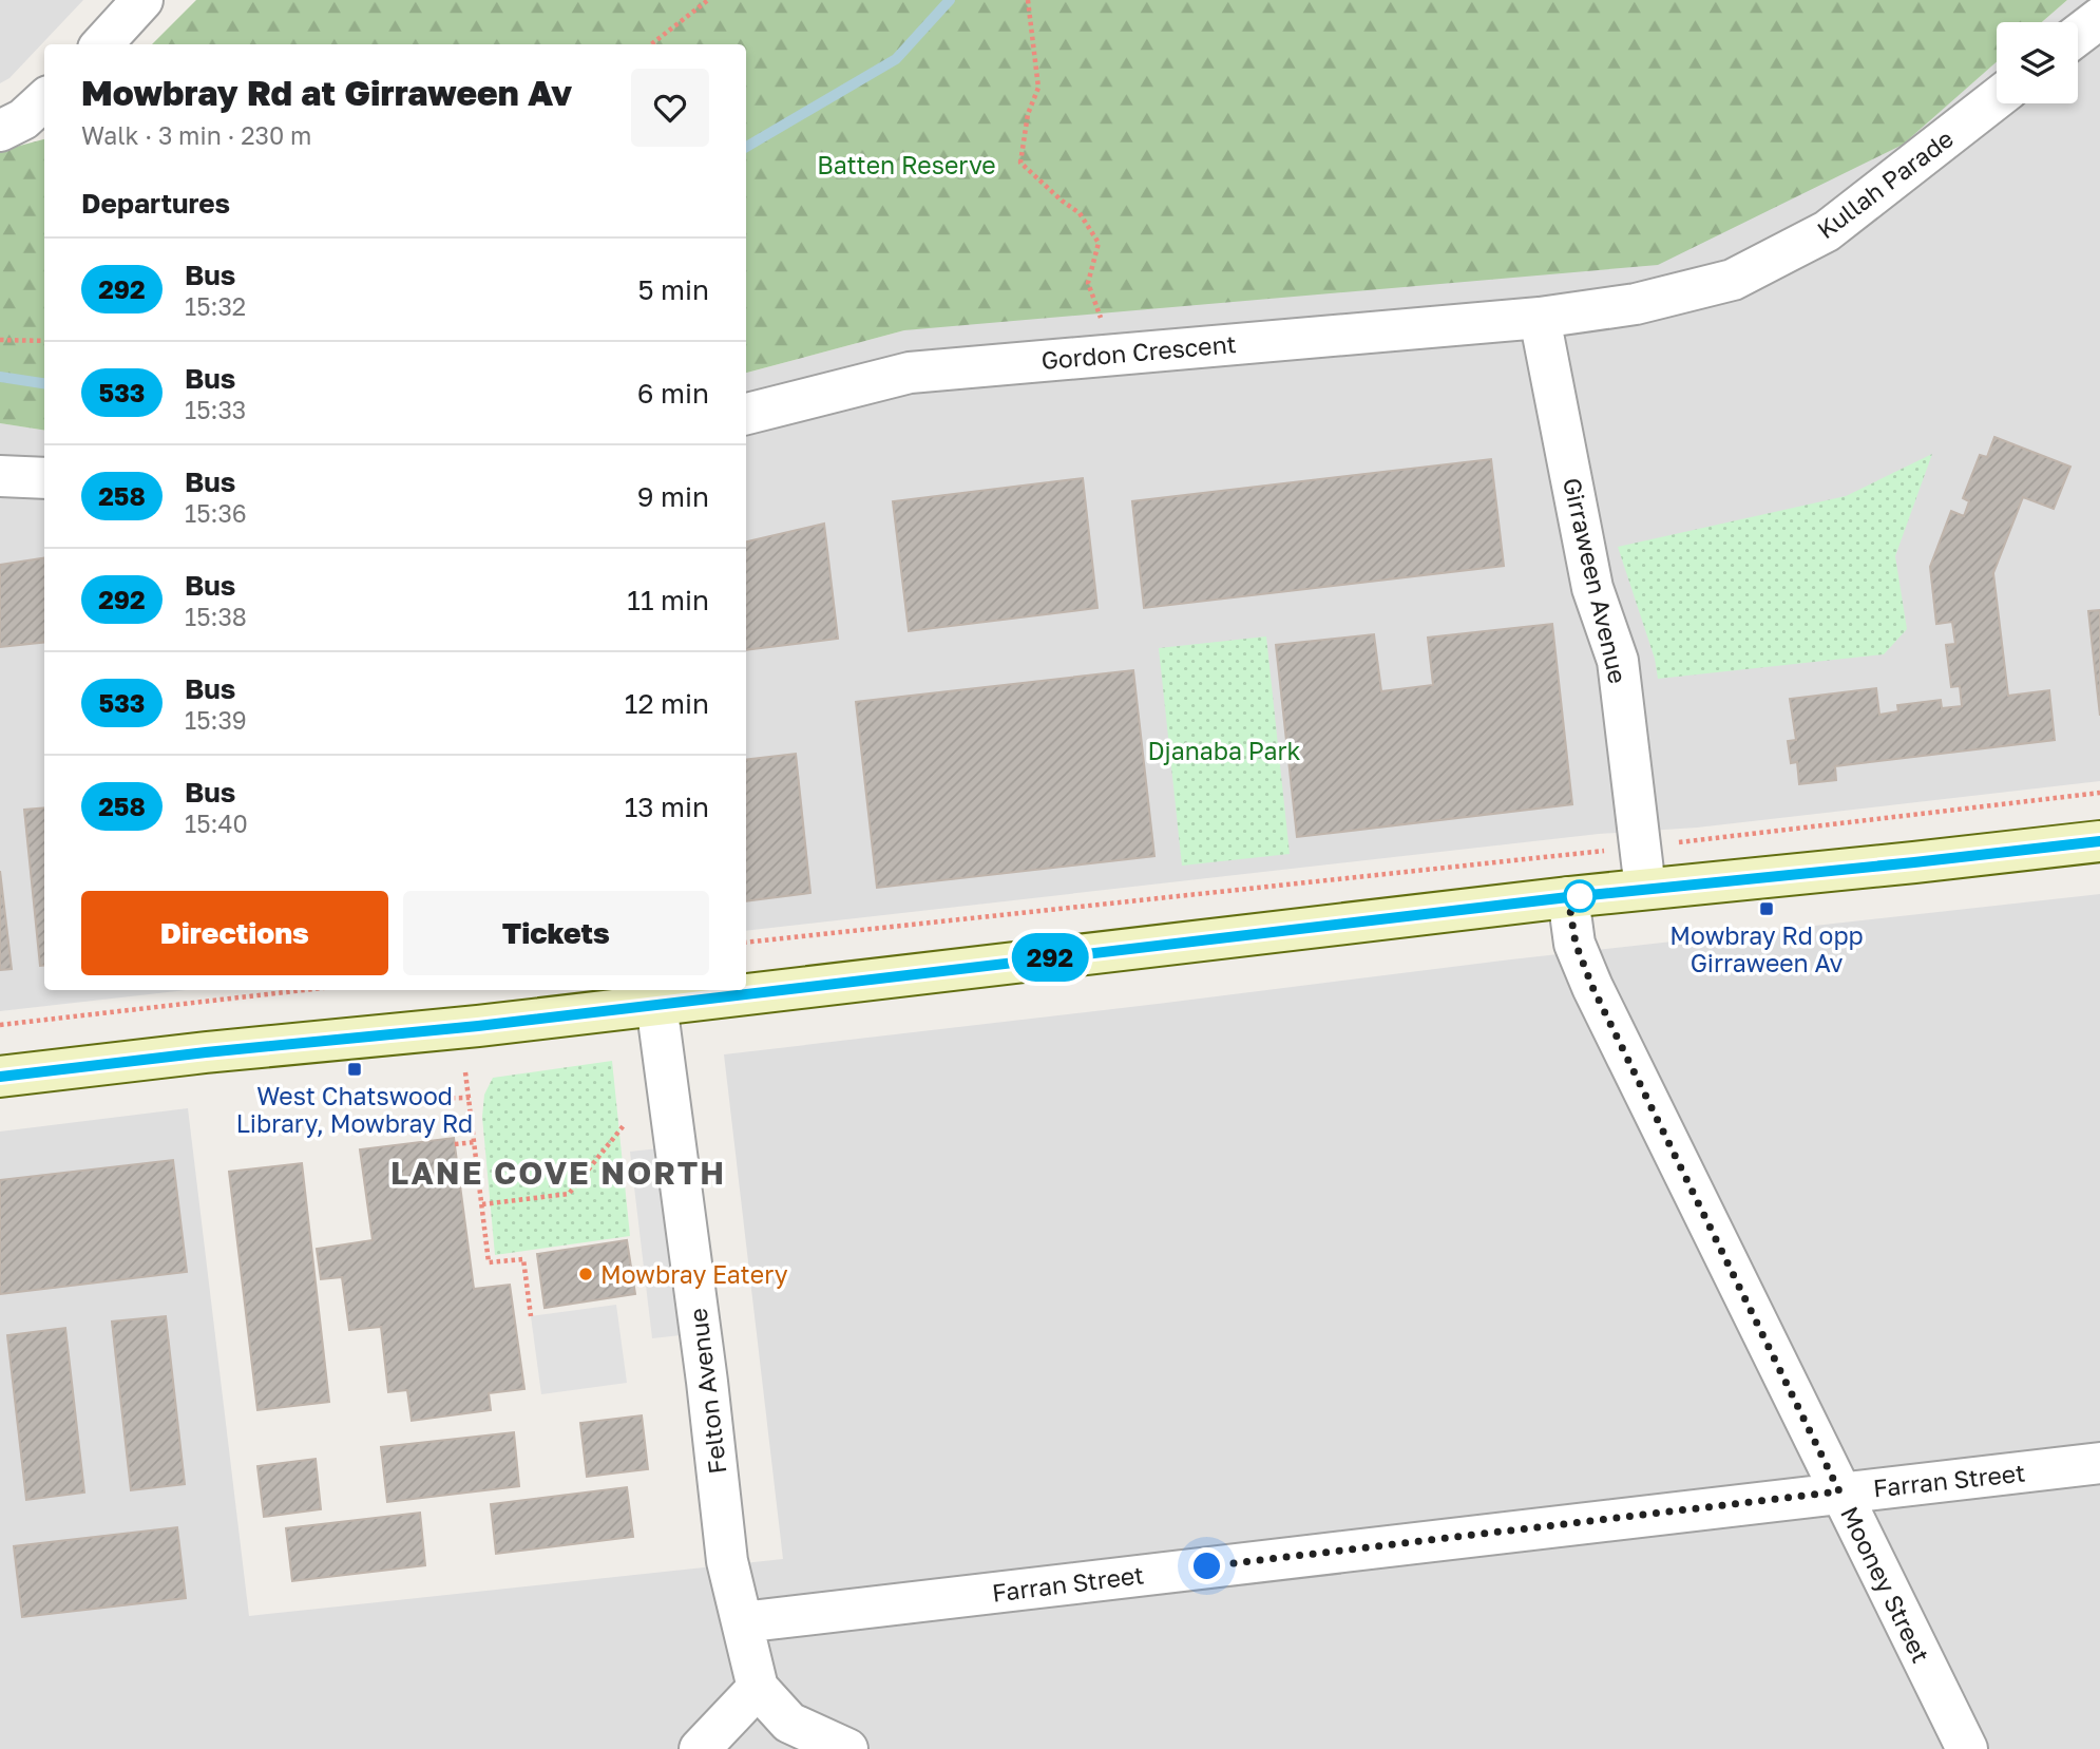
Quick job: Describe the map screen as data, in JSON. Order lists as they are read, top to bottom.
{
  "streets": {
    "street": [
      "Kullah Parade",
      "Gordon Crescent",
      "Girraween Avenue",
      "Felton Avenue",
      "Farran Street",
      "Mooney Street"
    ]
  },
  "crossings": [
    ["Kullah Parade", "Gordon Crescent"],
    ["Kullah Parade", "Girraween Avenue"],
    ["Gordon Crescent", "Girraween Avenue"],
    ["Felton Avenue", "Farran Street"],
    ["Farran Street", "Mooney Street"]
  ],
  "districts": ["LANE COVE NORTH"],
  "parks": ["Batten Reserve", "Djanaba Park"],
  "places": {
    "transit": ["Mowbray Rd opp Girraween Av", "West Chatswood Library, Mowbray Rd"],
    "other": ["Mowbray Eatery"]
  },
  "lines": ["bus line 292"],
  "page": {
    "on_map": "292",
    "heading": [
      ["Mowbray Rd at Girraween Av", "Walk · 3 min · 230 m"],
      "Departures"
    ],
    "list": [
      {
        "mark": "292",
        "name": "Bus",
        "note": "15:32",
        "value": "5 min"
      },
      {
        "mark": "533",
        "name": "Bus",
        "note": "15:33",
        "value": "6 min"
      },
      {
        "mark": "258",
        "name": "Bus",
        "note": "15:36",
        "value": "9 min"
      },
      {
        "mark": "292",
        "name": "Bus",
        "note": "15:38",
        "value": "11 min"
      },
      {
        "mark": "533",
        "name": "Bus",
        "note": "15:39",
        "value": "12 min"
      },
      {
        "mark": "258",
        "name": "Bus",
        "note": "15:40",
        "value": "13 min"
      }
    ],
    "buttons": ["Directions", "Tickets"]
  }
}
